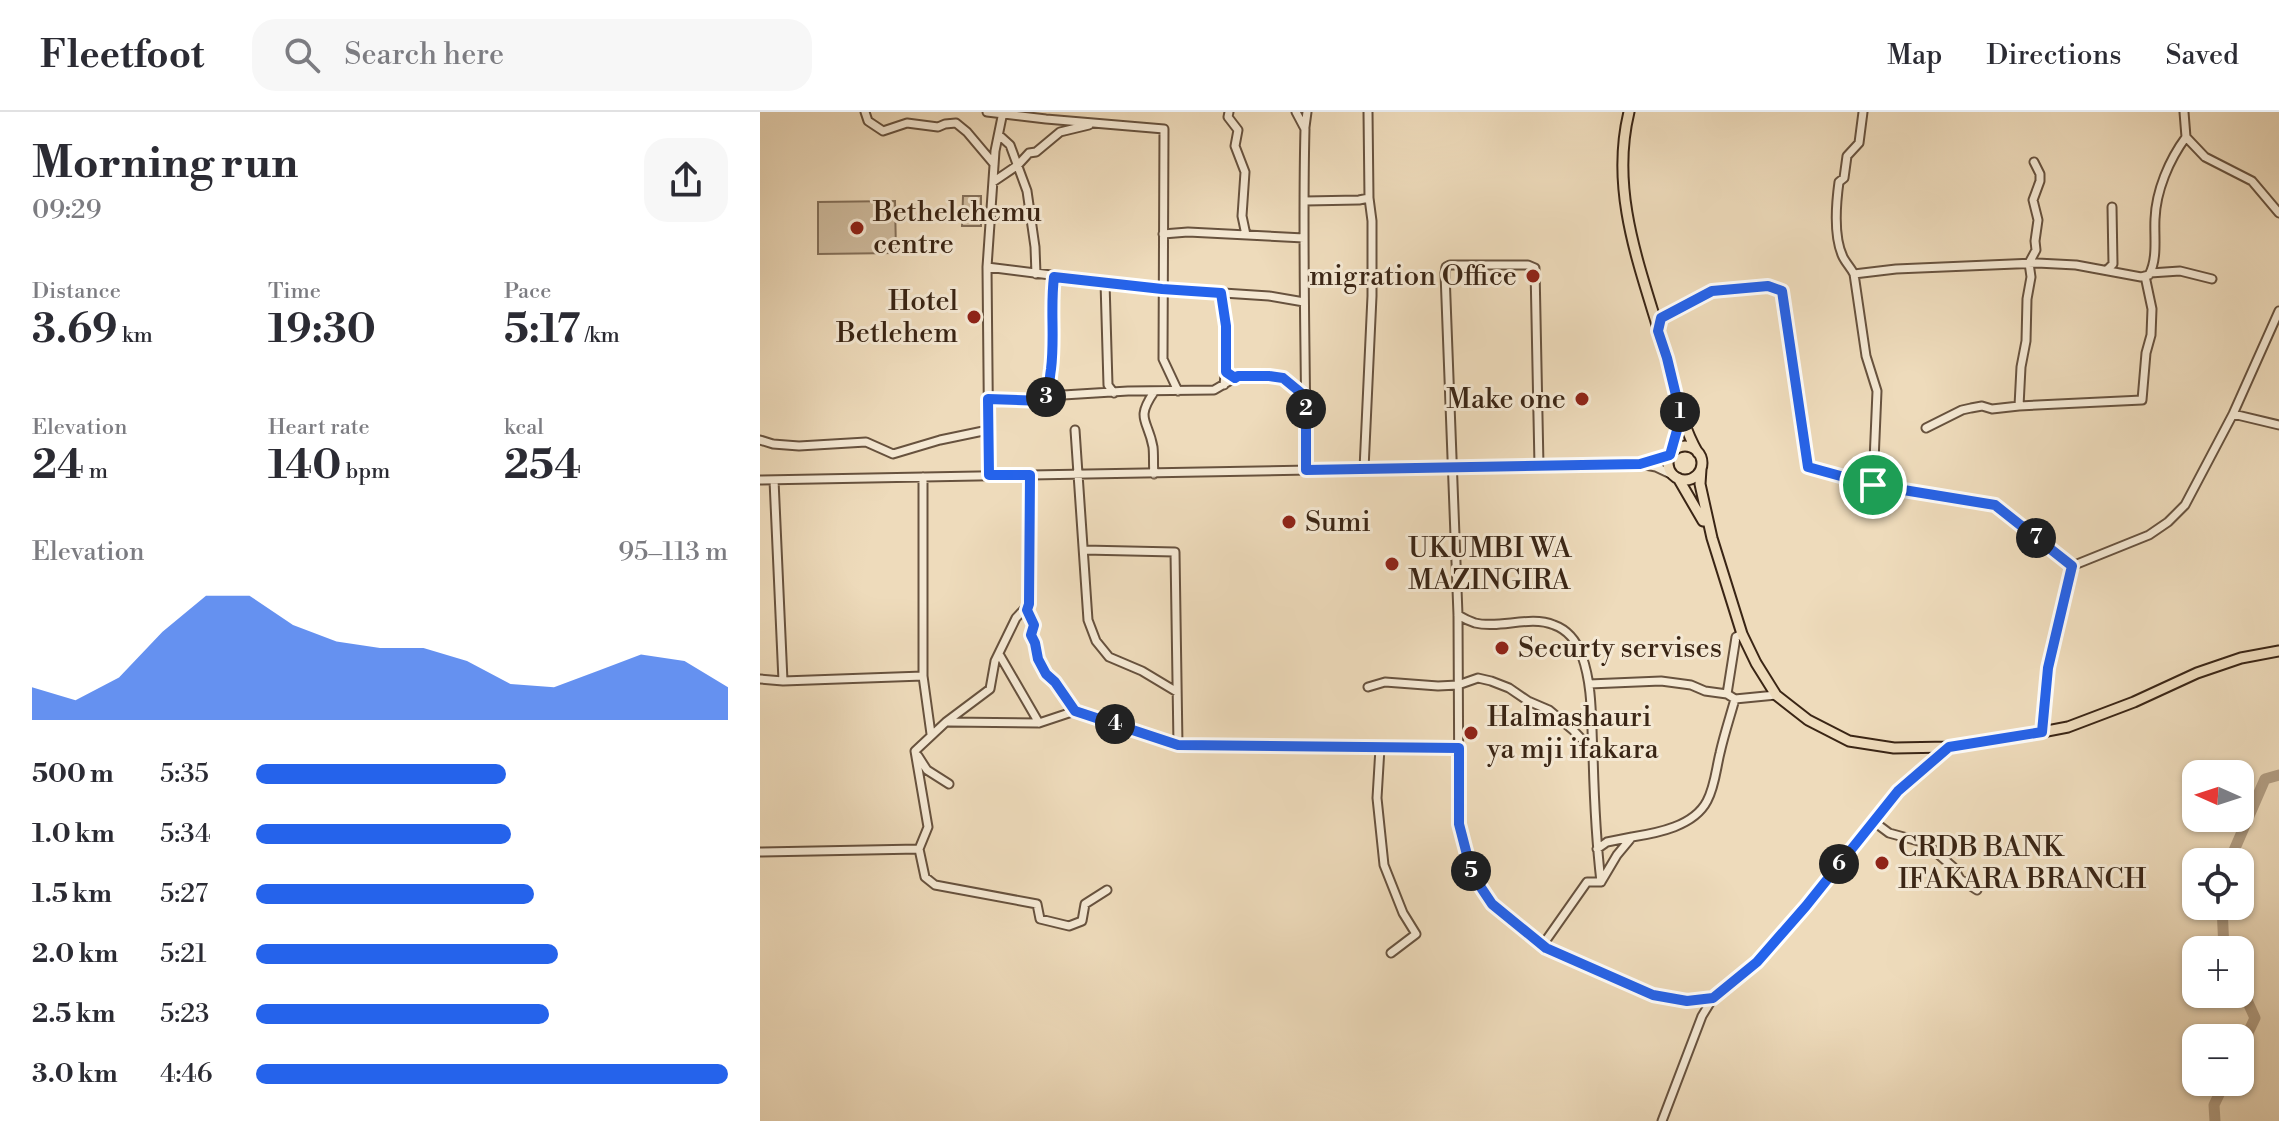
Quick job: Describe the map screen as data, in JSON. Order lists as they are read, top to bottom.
{
  "places": [
    "Bethelehemu centre",
    "migration Office",
    "Hotel Betlehem",
    "Make one",
    "Sumi",
    "UKUMBI WA MAZINGIRA",
    "Securty servises",
    "Halmashauri ya mji ifakara",
    "CRDB BANK IFAKARA BRANCH"
  ],
  "north": "left",
  "page": {
    "header": "Fleetfoot",
    "search": "Search here",
    "nav": ["Map", "Directions", "Saved"],
    "heading": ["Morning run", "09:29"],
    "stats": [
      ["Distance", "3.69 km"],
      ["Time", "19:30"],
      ["Pace", "5:17 /km"],
      ["Elevation", "24 m"],
      ["Heart rate", "140 bpm"],
      ["kcal", "254"]
    ],
    "pins": [
      "3",
      "2",
      "1",
      "7",
      "4",
      "6",
      "5"
    ],
    "chart": ["Elevation", "95–113 m"],
    "list": [
      {
        "name": "500 m",
        "note": "5:35"
      },
      {
        "name": "1.0 km",
        "note": "5:34"
      },
      {
        "name": "1.5 km",
        "note": "5:27"
      },
      {
        "name": "2.0 km",
        "note": "5:21"
      },
      {
        "name": "2.5 km",
        "note": "5:23"
      },
      {
        "name": "3.0 km",
        "note": "4:46"
      }
    ],
    "map_buttons": ["+", "−"]
  }
}
